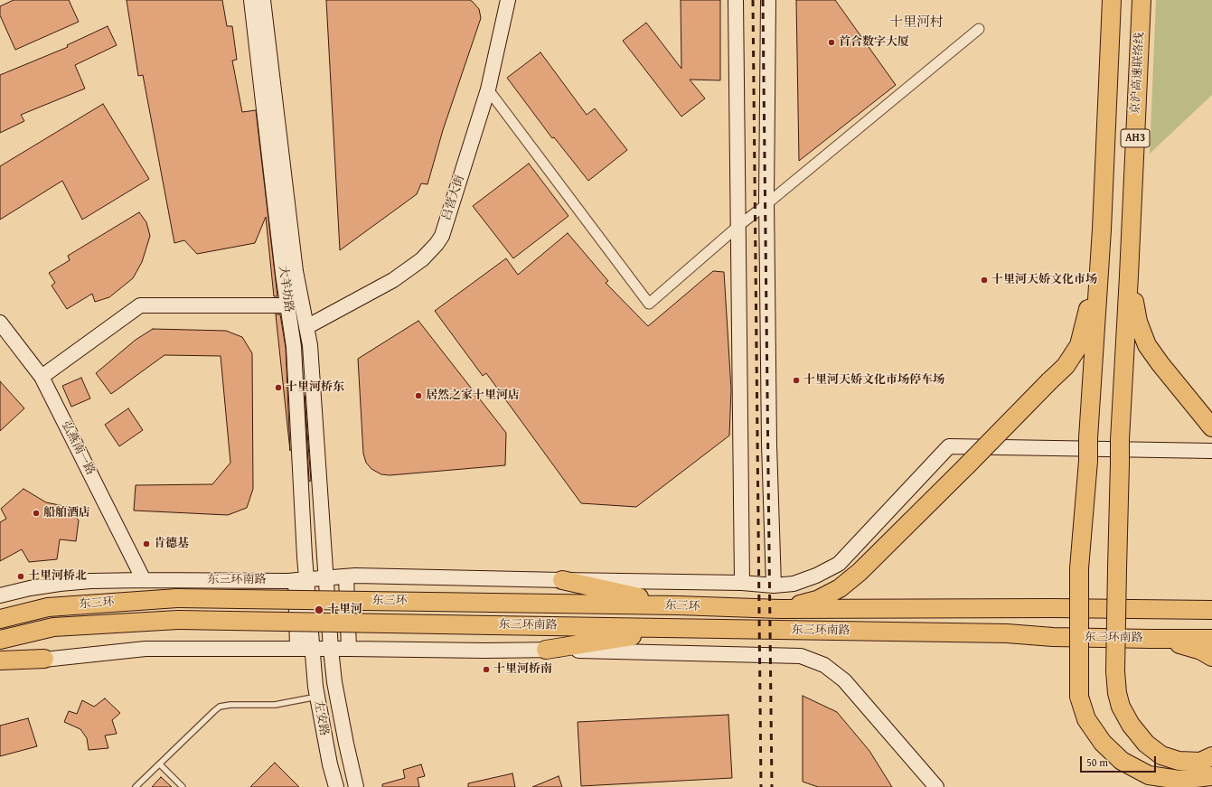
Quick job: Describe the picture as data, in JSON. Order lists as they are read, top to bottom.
{
  "streets": {
    "highway": [
      "京沪高速联络线",
      "AH3",
      "东三环南路",
      "东三环"
    ],
    "street": [
      "吕营大街",
      "大羊坊路",
      "弘燕南一路",
      "左安路"
    ]
  },
  "crossings": [
    ["吕营大街", "大羊坊路"],
    ["大羊坊路", "东三环南路"],
    ["大羊坊路", "左安路"],
    ["弘燕南一路", "东三环南路"],
    ["东三环南路", "东三环"],
    ["东三环南路", "左安路"]
  ],
  "districts": ["十里河村"],
  "places": [
    "首合数字大厦",
    "十里河天娇文化市场",
    "十里河天娇文化市场停车场",
    "十里河桥东",
    "居然之家十里河店",
    "船舶酒店",
    "肯德基",
    "十里河桥北",
    "十里河",
    "十里河桥南"
  ],
  "scale_bar": "50 m"
}
